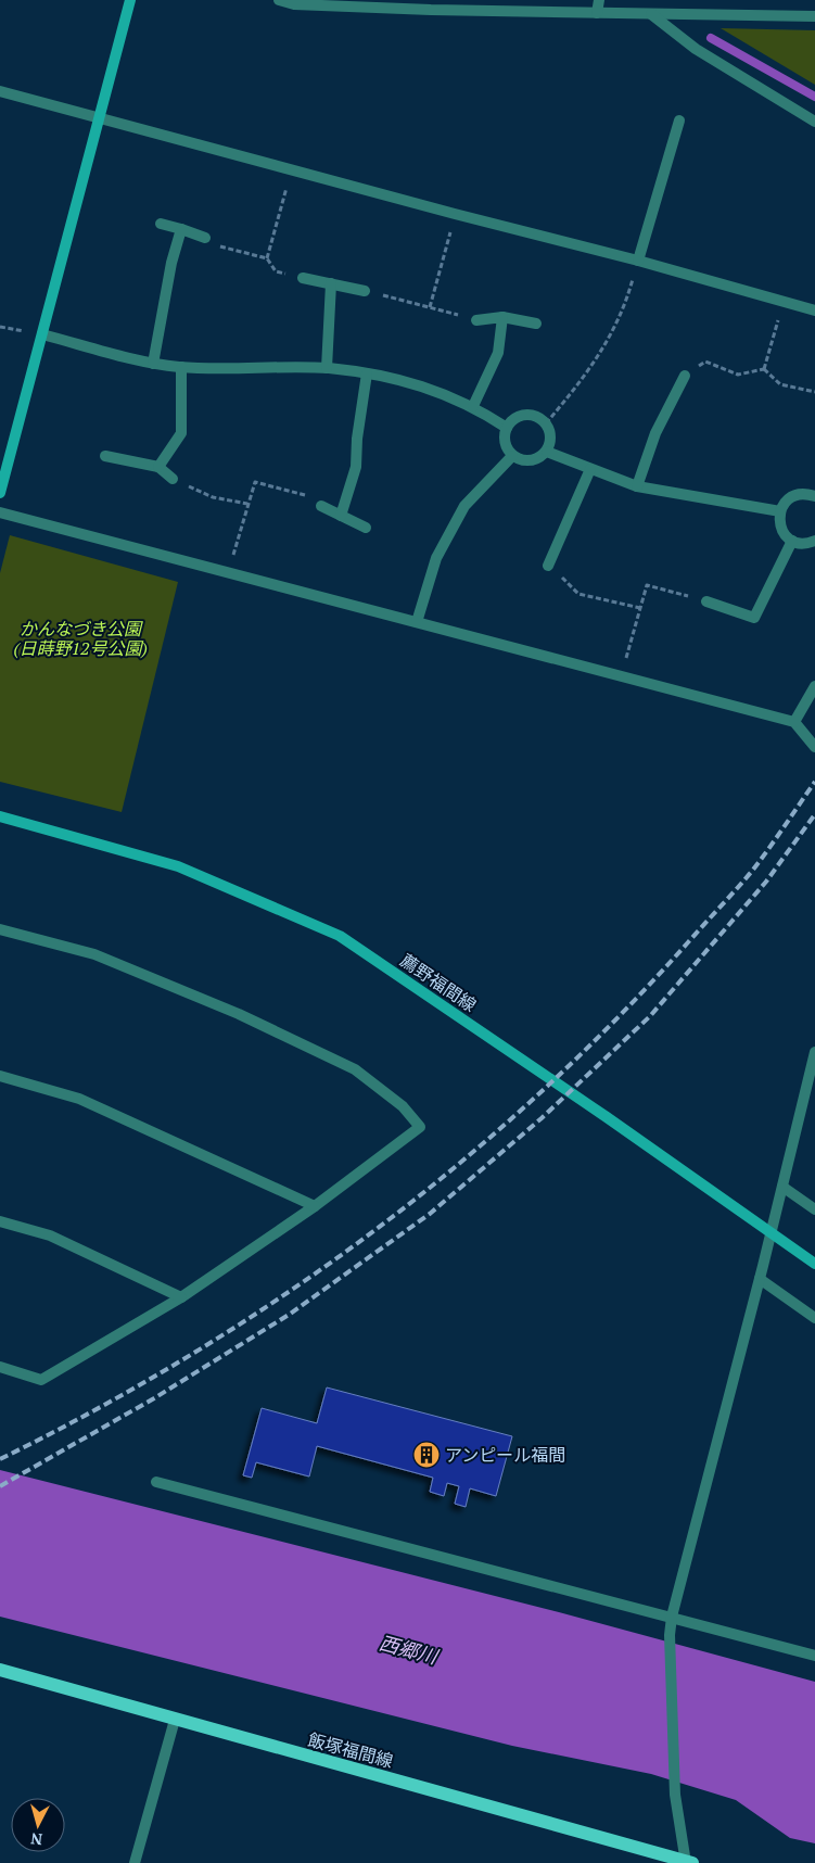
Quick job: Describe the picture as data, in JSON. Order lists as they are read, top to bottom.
{
  "streets": {
    "main road": ["薦野福間線", "飯塚福間線"]
  },
  "water": ["西郷川"],
  "parks": ["かんなづき公園 (日蒔野12号公園)"],
  "places": {
    "building": ["アンピール福間"]
  },
  "north": "bottom"
}
